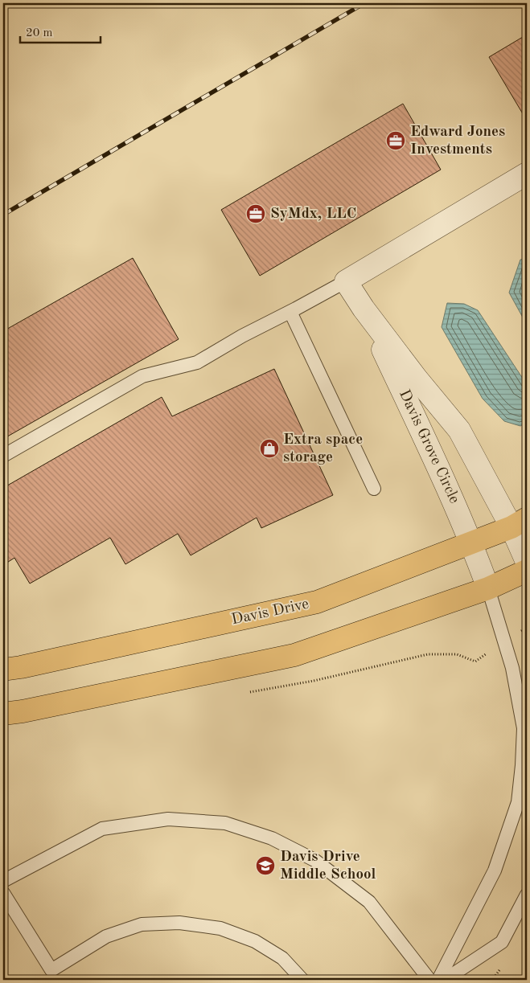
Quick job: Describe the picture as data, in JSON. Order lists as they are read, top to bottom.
{
  "streets": {
    "main road": ["Davis Drive"],
    "street": ["Davis Grove Circle"]
  },
  "crossings": [
    ["Davis Grove Circle", "Davis Drive"]
  ],
  "places": {
    "office": ["Edward Jones Investments", "SyMdx, LLC"],
    "shop": ["Extra space storage"],
    "school or university": ["Davis Drive Middle School"]
  },
  "scale_bar": "20 m"
}
